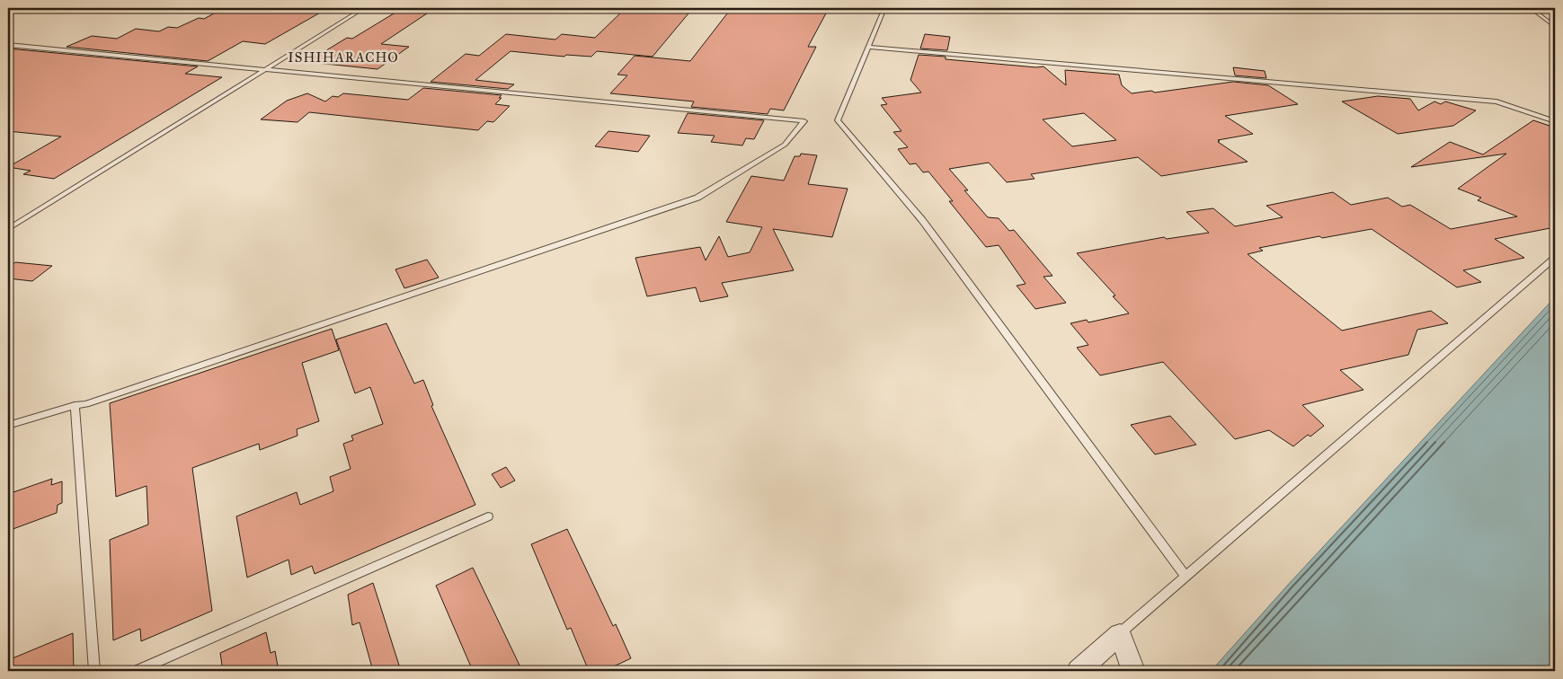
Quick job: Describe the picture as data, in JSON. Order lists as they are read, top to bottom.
{
  "districts": ["ISHIHARACHO"]
}
